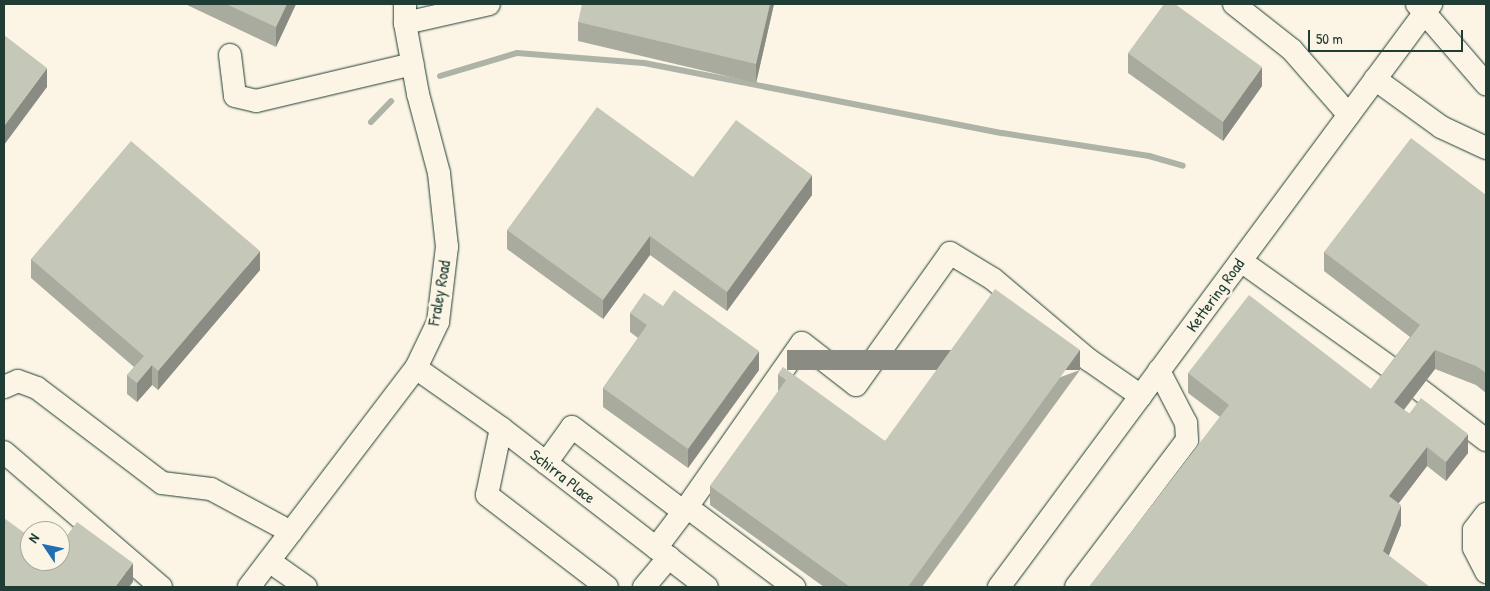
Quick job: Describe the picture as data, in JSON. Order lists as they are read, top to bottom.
{
  "streets": {
    "street": ["Fraley Road", "Kettering Road", "Schirra Place"]
  },
  "crossings": [
    ["Fraley Road", "Schirra Place"]
  ],
  "scale_bar": "50 m",
  "north": "top left"
}
